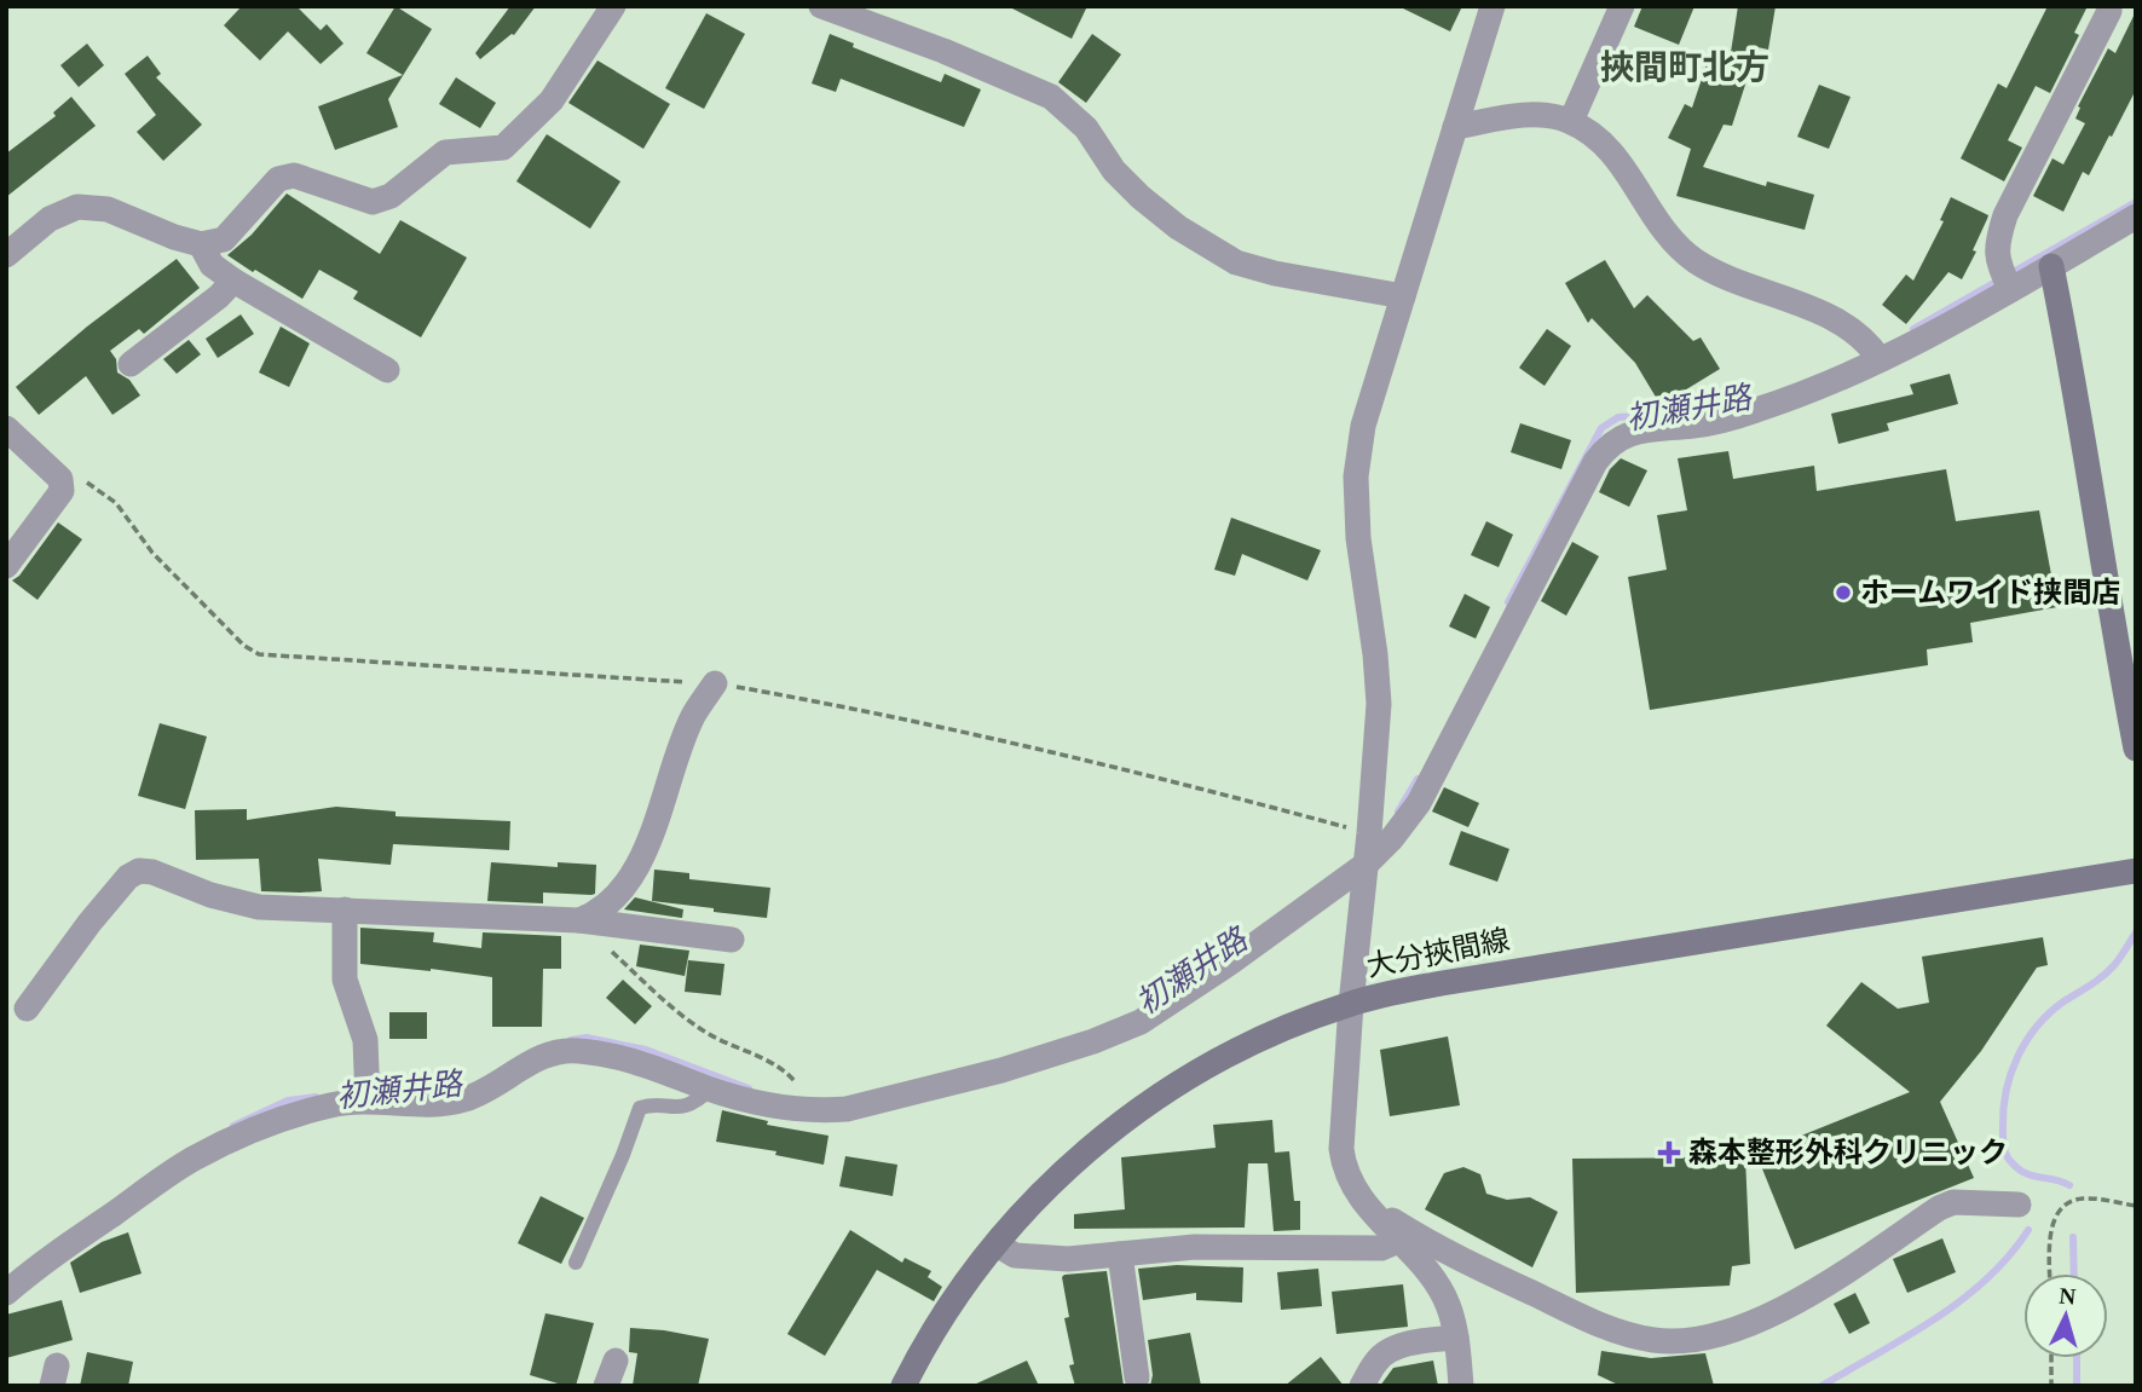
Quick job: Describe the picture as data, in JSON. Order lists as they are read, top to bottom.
{
  "streets": {
    "main road": ["大分挾間線"]
  },
  "districts": ["挾間町北方"],
  "water": ["初瀬井路"],
  "places": {
    "other": ["ホームワイド挟間店"],
    "health": ["森本整形外科クリニック"]
  },
  "north": "top"
}
